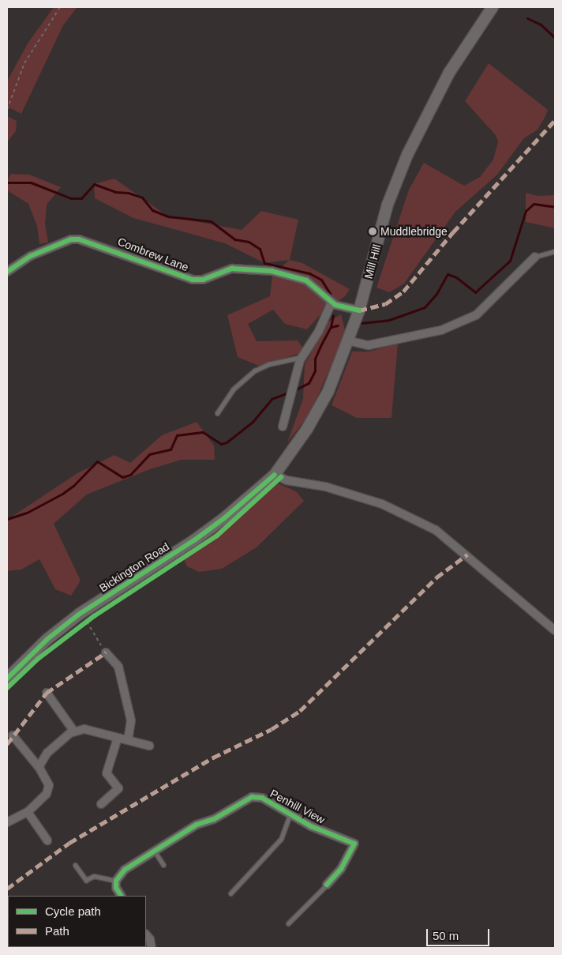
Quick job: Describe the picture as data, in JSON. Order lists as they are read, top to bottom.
{
  "streets": {
    "main road": ["Mill Hill", "Bickington Road"],
    "street": ["Combrew Lane", "Penhill View"]
  },
  "crossings": [
    ["Combrew Lane", "Mill Hill"],
    ["Mill Hill", "Bickington Road"]
  ],
  "places": ["Muddlebridge"],
  "legend": ["Cycle path", "Path"],
  "scale_bar": "50 m"
}
